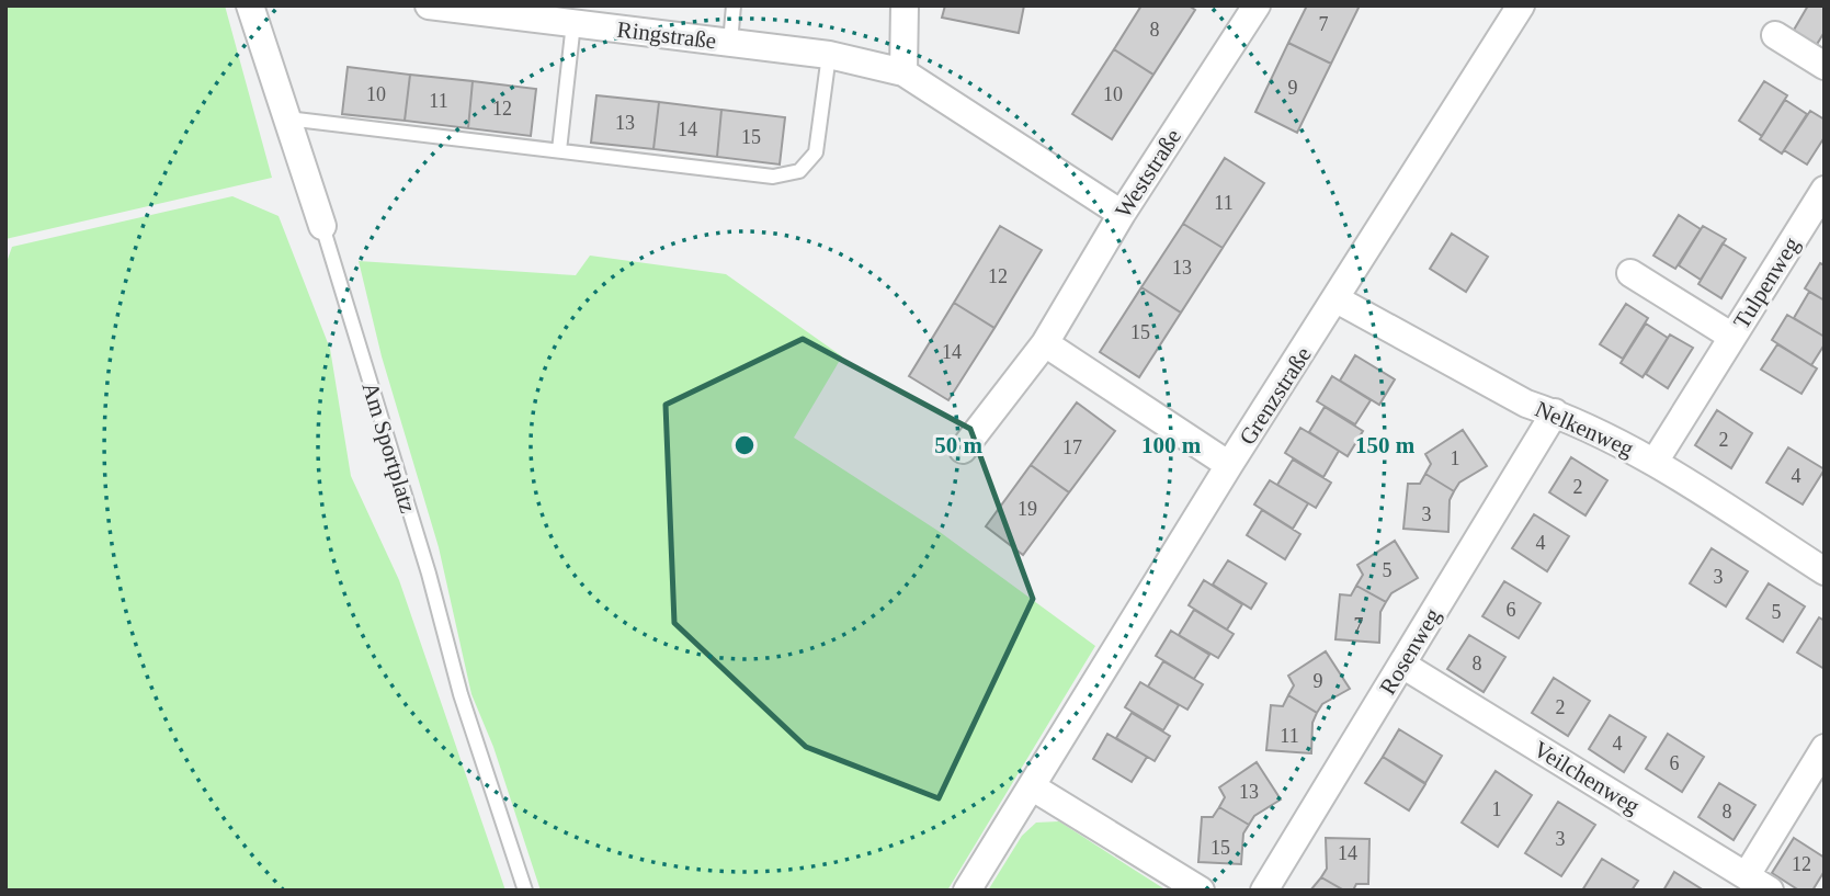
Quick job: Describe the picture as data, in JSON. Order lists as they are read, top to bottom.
{
  "streets": {
    "street": [
      "Ringstraße",
      "Weststraße",
      "Tulpenweg",
      "Grenzstraße",
      "Nelkenweg",
      "Am Sportplatz",
      "Rosenweg",
      "Veilchenweg"
    ]
  },
  "crossings": [
    ["Ringstraße", "Weststraße"],
    ["Tulpenweg", "Nelkenweg"],
    ["Grenzstraße", "Nelkenweg"],
    ["Nelkenweg", "Rosenweg"],
    ["Rosenweg", "Veilchenweg"]
  ],
  "house_numbers": [
    "7",
    "8",
    "9",
    "10",
    "10",
    "11",
    "12",
    "13",
    "14",
    "15",
    "11",
    "13",
    "12",
    "15",
    "14",
    "2",
    "17",
    "1",
    "4",
    "2",
    "19",
    "3",
    "4",
    "5",
    "3",
    "6",
    "5",
    "7",
    "8",
    "9",
    "2",
    "11",
    "4",
    "6",
    "13",
    "1",
    "8",
    "3",
    "15",
    "14",
    "12"
  ],
  "rings": ["50 m", "100 m", "150 m"]
}
